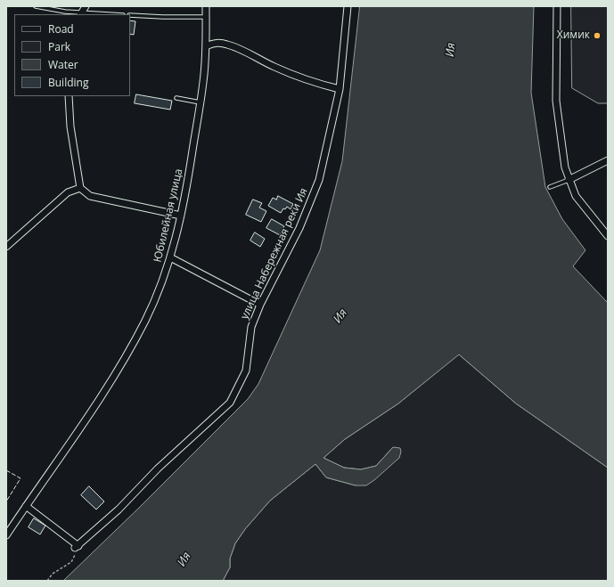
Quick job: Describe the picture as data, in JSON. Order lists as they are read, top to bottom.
{
  "streets": {
    "street": ["Юбилейная улица", "улица Набережная реки Ия"]
  },
  "water": ["Ия"],
  "places": ["Химик"],
  "legend": [
    "Road",
    "Park",
    "Water",
    "Building"
  ]
}
